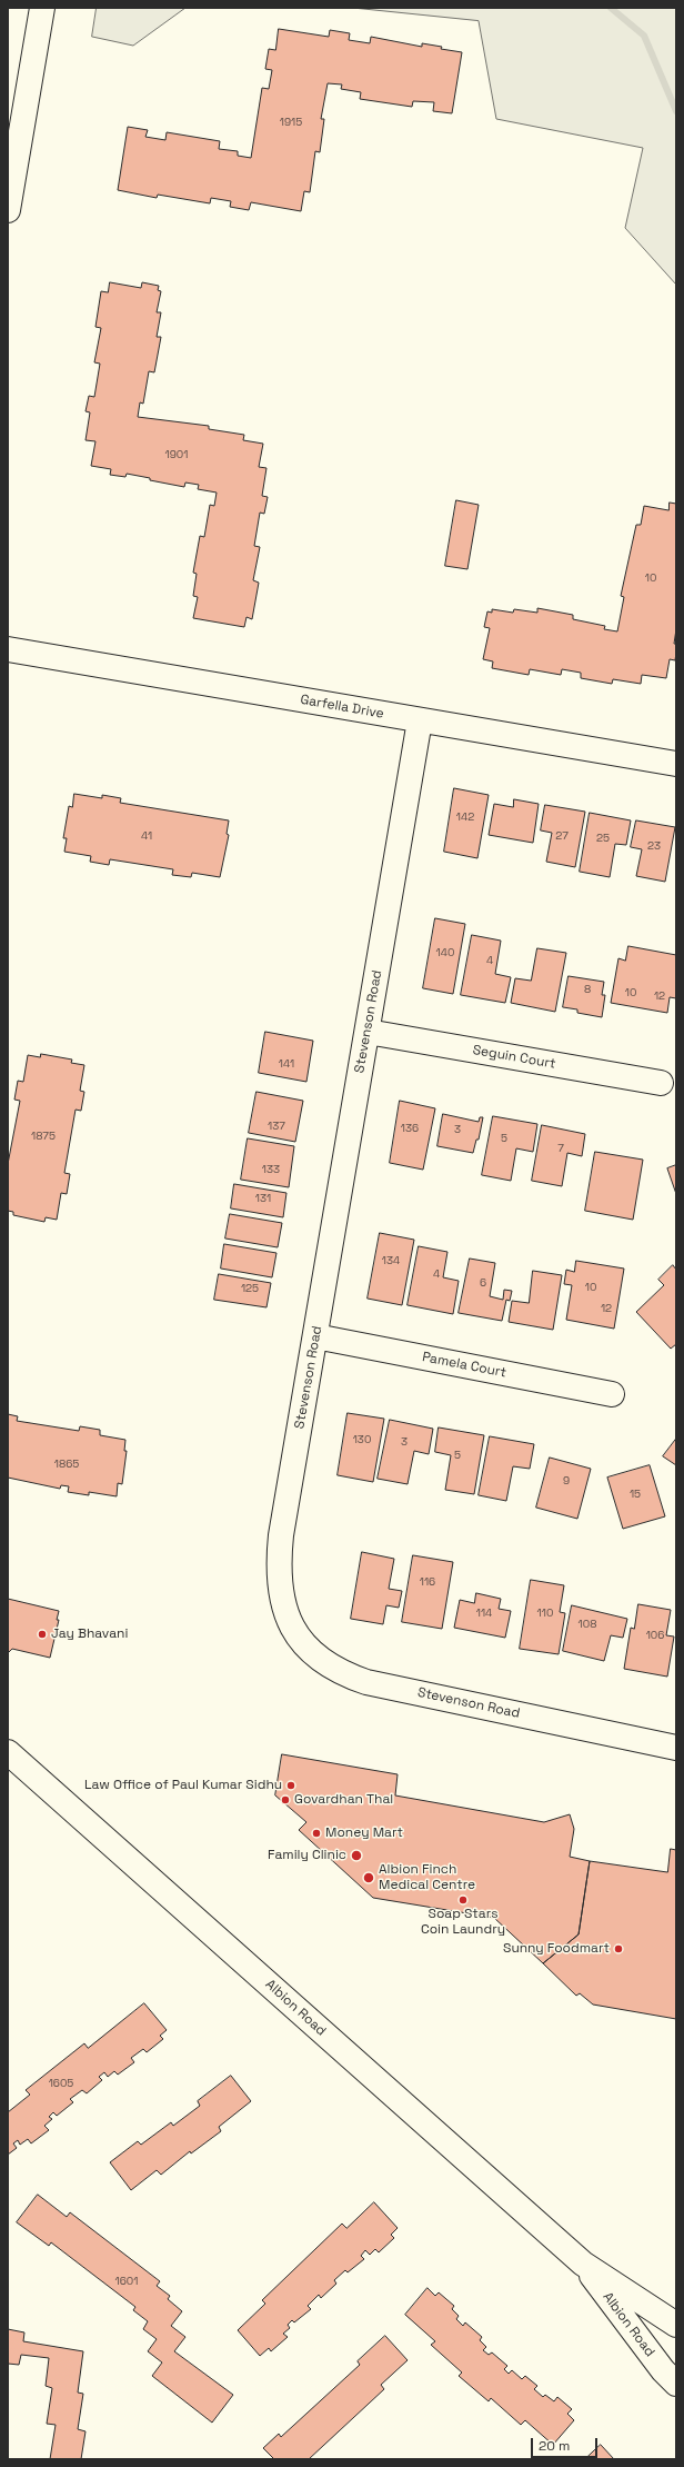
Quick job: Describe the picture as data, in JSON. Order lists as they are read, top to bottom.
{
  "streets": {
    "street": [
      "Garfella Drive",
      "Stevenson Road",
      "Seguin Court",
      "Pamela Court",
      "Albion Road"
    ]
  },
  "crossings": [
    ["Garfella Drive", "Stevenson Road"],
    ["Stevenson Road", "Seguin Court"],
    ["Stevenson Road", "Pamela Court"]
  ],
  "places": [
    "Jay Bhavani",
    "Law Office of Paul Kumar Sidhu",
    "Govardhan Thal",
    "Money Mart",
    "Family Clinic",
    "Albion Finch Medical Centre",
    "Soap Stars Coin Laundry",
    "Sunny Foodmart"
  ],
  "house_numbers": [
    "1915",
    "1901",
    "10",
    "142",
    "41",
    "27",
    "25",
    "23",
    "140",
    "4",
    "8",
    "10",
    "12",
    "141",
    "137",
    "136",
    "3",
    "1875",
    "5",
    "7",
    "133",
    "131",
    "134",
    "4",
    "6",
    "10",
    "125",
    "12",
    "130",
    "3",
    "5",
    "1865",
    "9",
    "15",
    "116",
    "114",
    "110",
    "108",
    "106",
    "1605",
    "1601"
  ],
  "scale_bar": "20 m"
}
